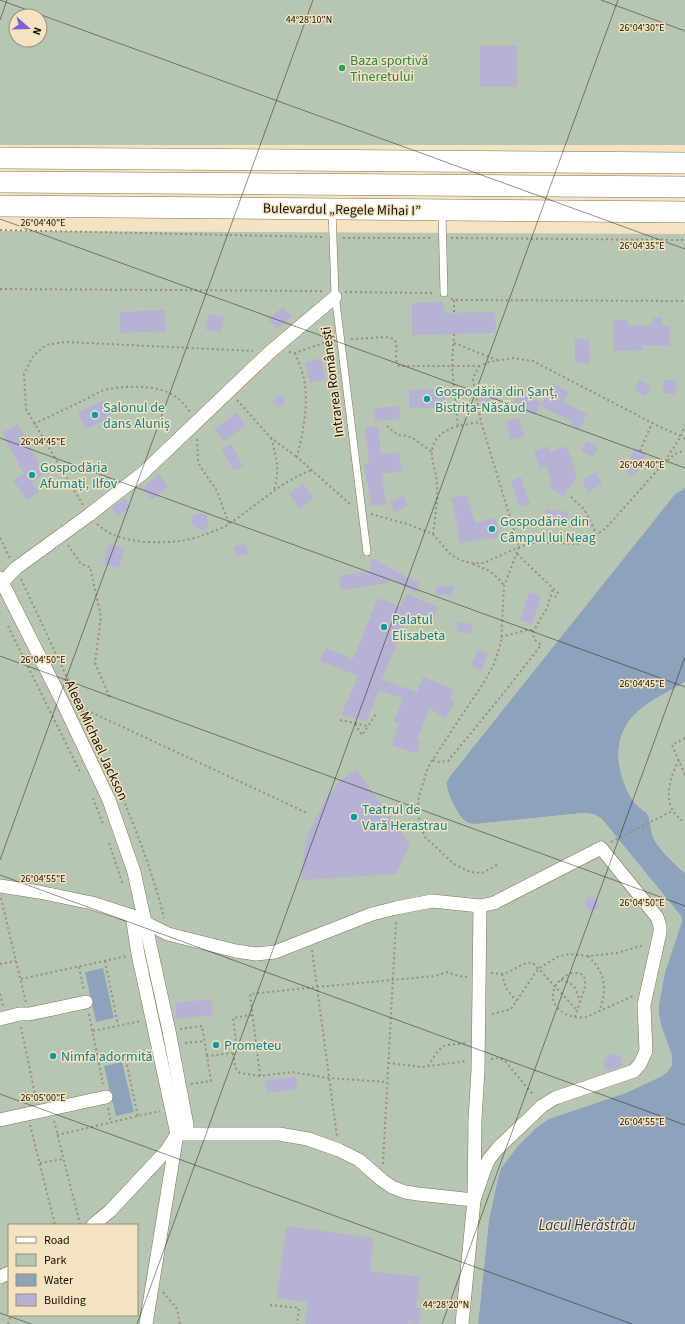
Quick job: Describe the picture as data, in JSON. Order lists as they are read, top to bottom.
{
  "streets": {
    "main road": ["Bulevardul „Regele Mihai I”"],
    "street": ["Aleea Michael Jackson"],
    "lane": ["Intrarea Românești"]
  },
  "crossings": [
    ["Bulevardul „Regele Mihai I”", "Intrarea Românești"]
  ],
  "water": ["Lacul Herăstrău"],
  "places": [
    "Baza sportivă Tineretului",
    "Gospodăria din Șanț, Bistrița-Năsăud",
    "Salonul de dans Aluniș",
    "Gospodăria Afumați, Ilfov",
    "Gospodărie din Câmpul lui Neag",
    "Palatul Elisabeta",
    "Teatrul de Vară Herastrau",
    "Prometeu",
    "Nimfa adormită"
  ],
  "legend": [
    "Road",
    "Park",
    "Water",
    "Building"
  ],
  "north": "right",
  "coordinates": [
    "44°28'10\"N",
    "26°04'30\"E",
    "26°04'40\"E",
    "26°04'35\"E",
    "26°04'45\"E",
    "26°04'50\"E",
    "26°04'55\"E",
    "26°05'00\"E",
    "44°28'20\"N"
  ]
}
